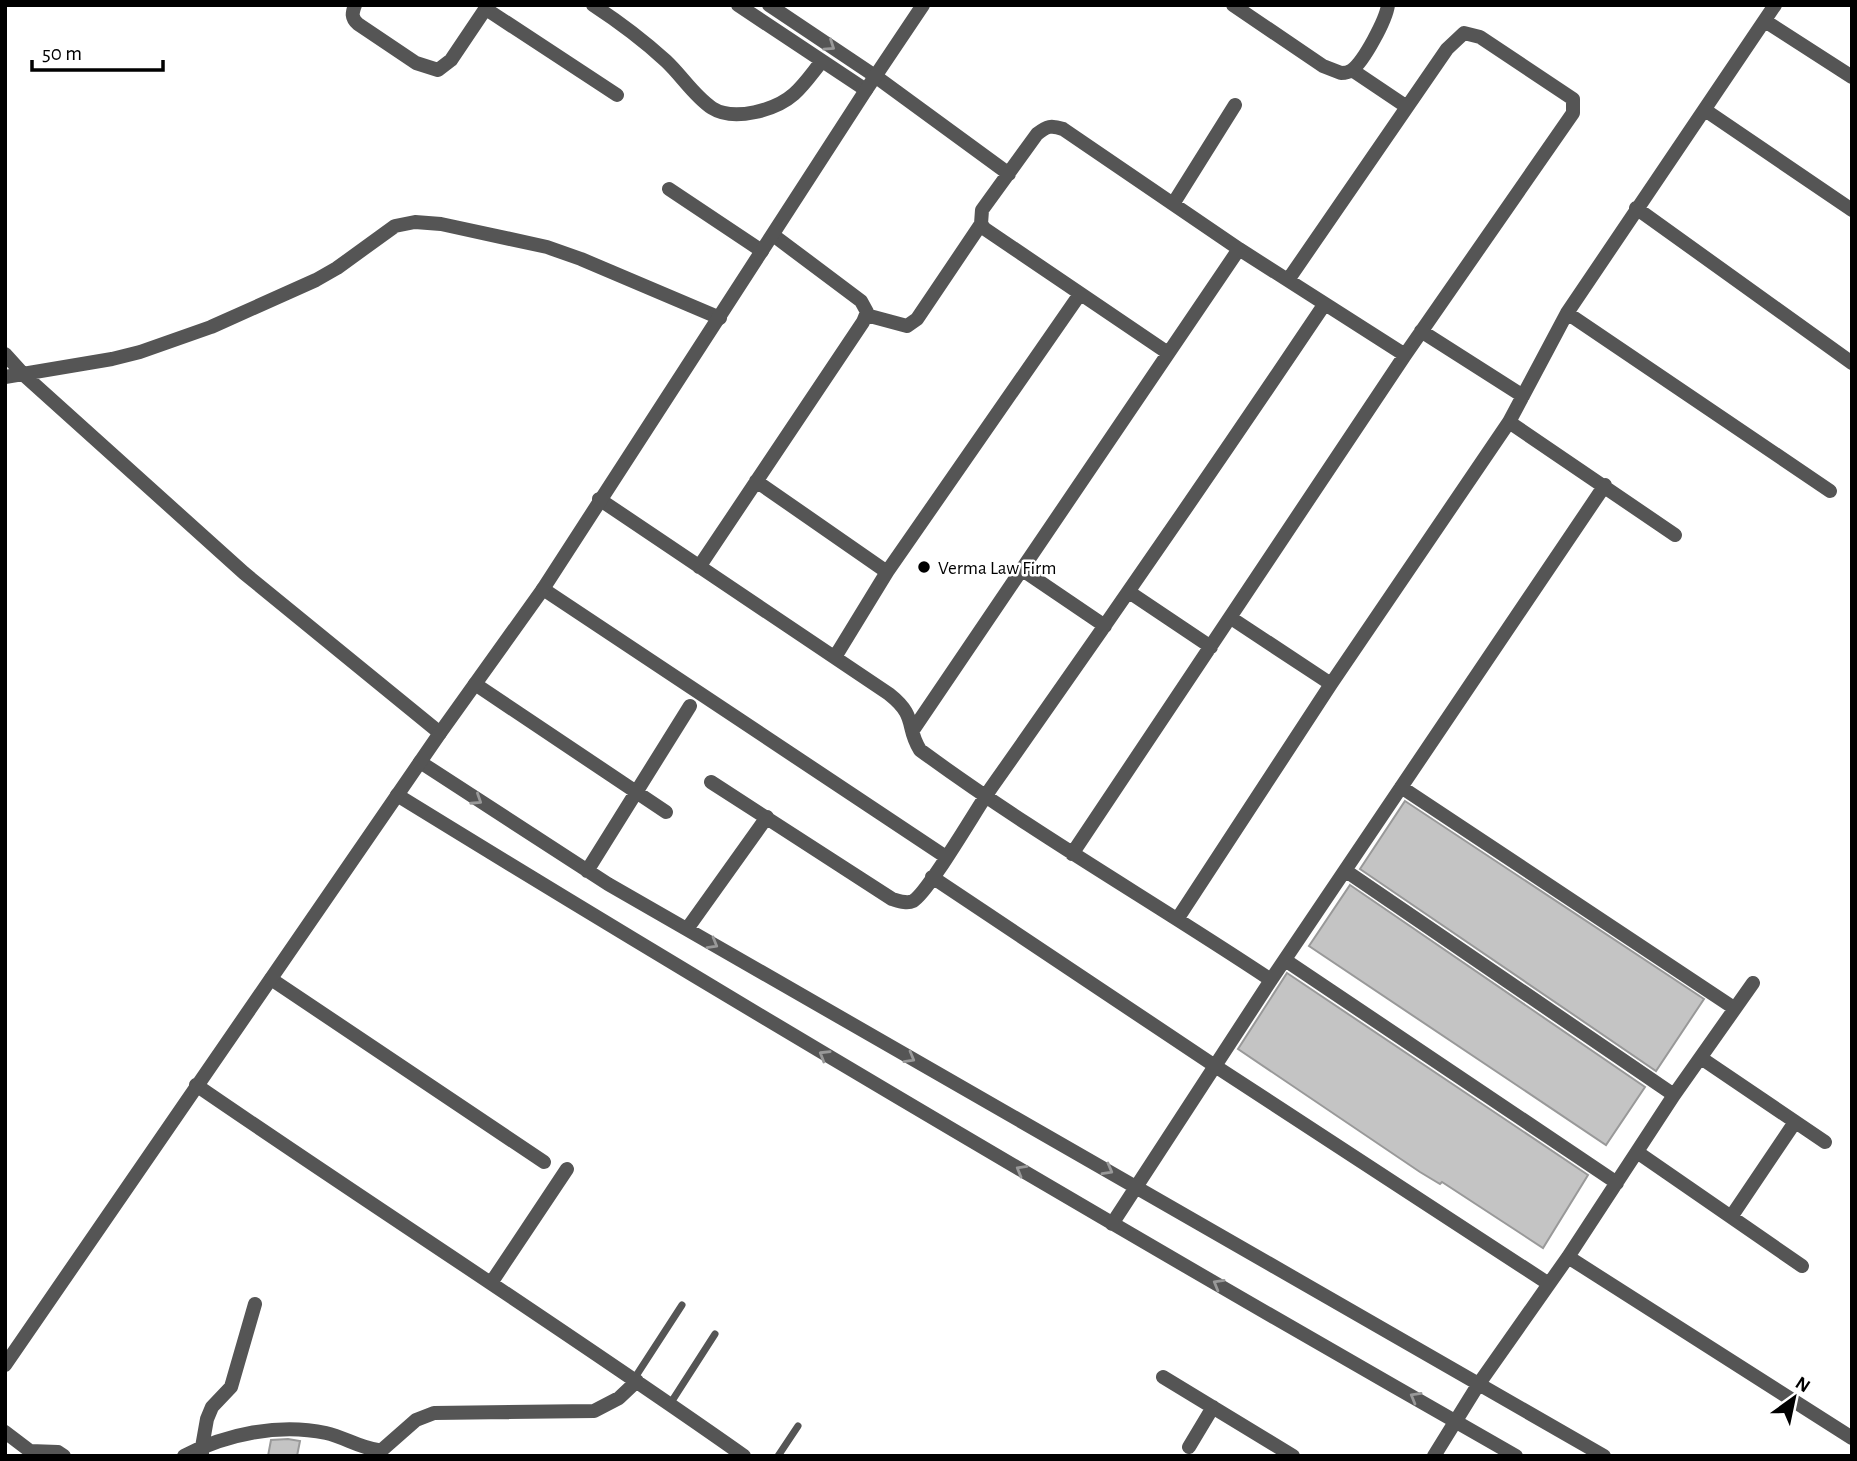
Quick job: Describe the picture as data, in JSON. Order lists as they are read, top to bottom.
{
  "places": ["Verma Law Firm"],
  "scale_bar": "50 m",
  "north": "top right"
}
